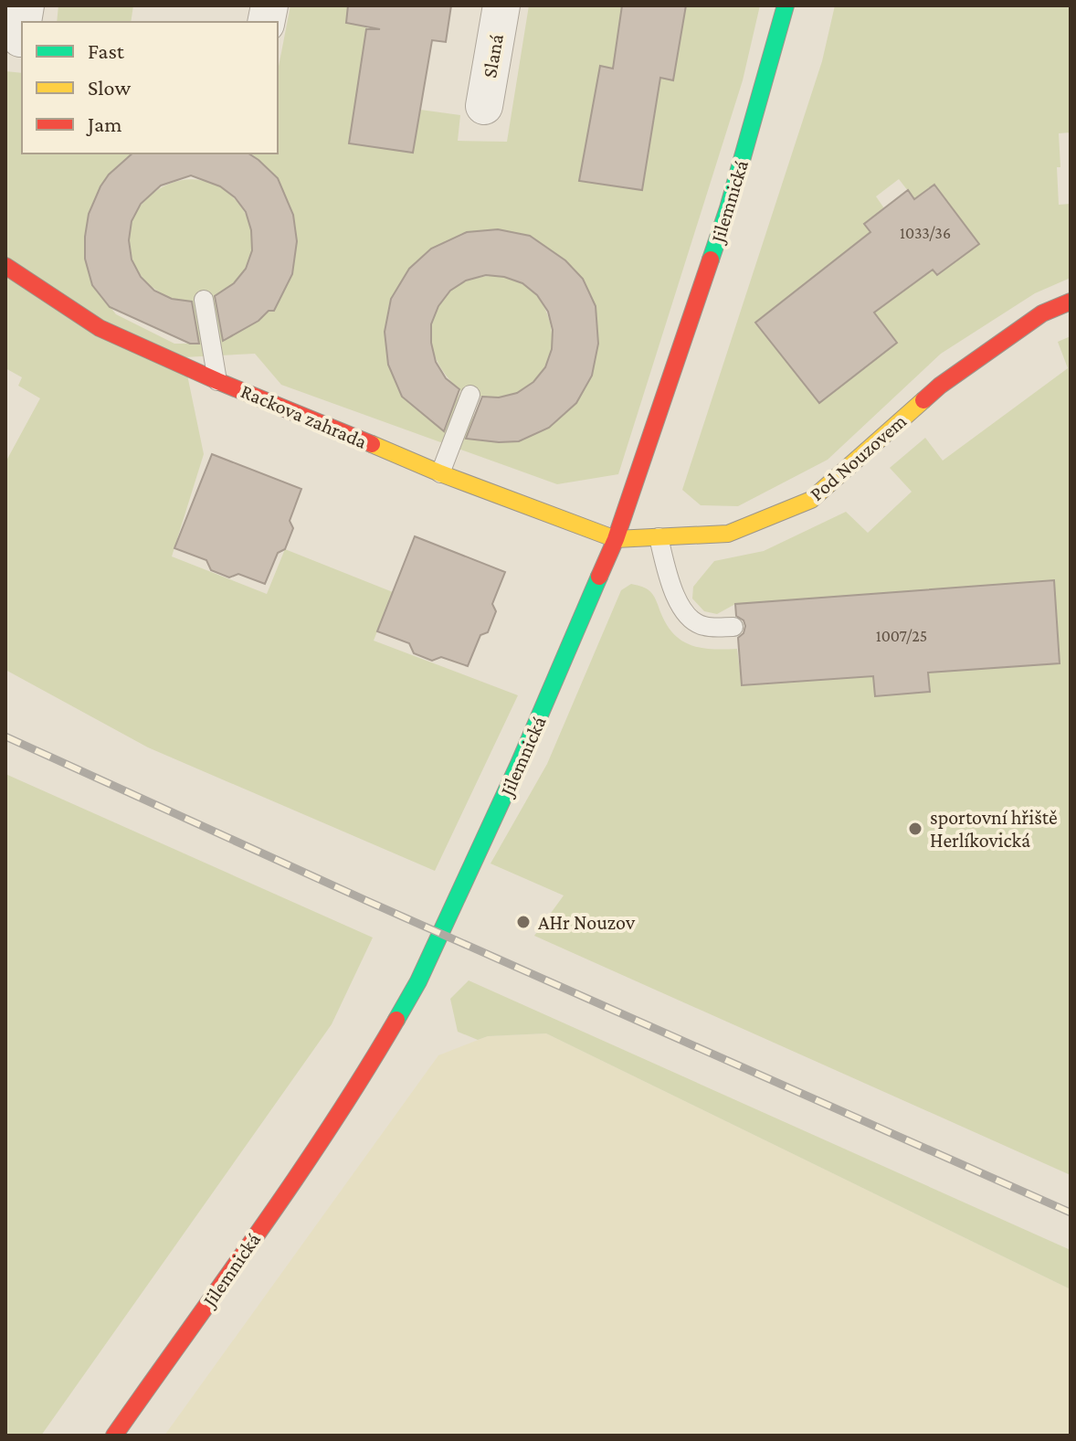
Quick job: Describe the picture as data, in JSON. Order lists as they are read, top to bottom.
{
  "streets": {
    "street": [
      "Slaná",
      "Jilemnická",
      "Rackova zahrada",
      "Pod Nouzovem"
    ]
  },
  "crossings": [
    ["Jilemnická", "Rackova zahrada"],
    ["Jilemnická", "Pod Nouzovem"],
    ["Rackova zahrada", "Pod Nouzovem"]
  ],
  "places": ["sportovní hřiště Herlíkovická", "AHr Nouzov"],
  "house_numbers": ["1033/36", "1007/25"],
  "legend": ["Fast", "Slow", "Jam"]
}
